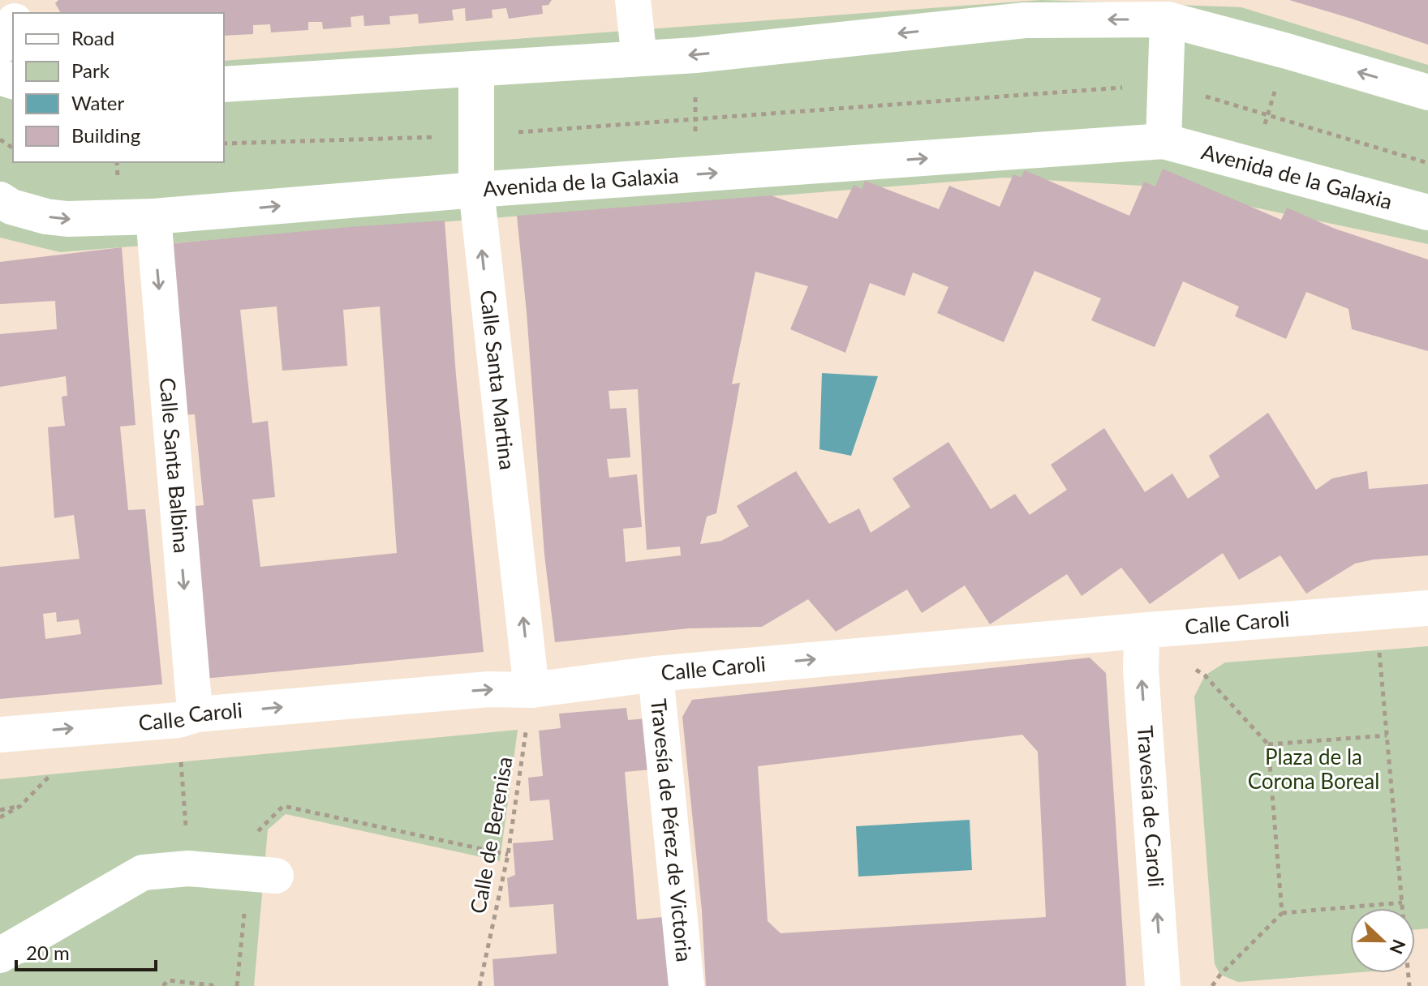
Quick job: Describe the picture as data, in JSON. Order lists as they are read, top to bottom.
{
  "streets": {
    "street": [
      "Avenida de la Galaxia",
      "Calle Santa Martina",
      "Calle Santa Balbina",
      "Calle Caroli",
      "Travesía de Caroli",
      "Travesía de Pérez de Victoria"
    ],
    "path": ["Calle de Berenisa"]
  },
  "crossings": [
    ["Avenida de la Galaxia", "Calle Santa Martina"],
    ["Avenida de la Galaxia", "Calle Santa Balbina"],
    ["Calle Santa Martina", "Calle Caroli"],
    ["Calle Santa Martina", "Calle de Berenisa"],
    ["Calle Santa Balbina", "Calle Caroli"],
    ["Calle Caroli", "Travesía de Caroli"],
    ["Calle Caroli", "Travesía de Pérez de Victoria"],
    ["Calle Caroli", "Calle de Berenisa"]
  ],
  "one_way": [
    "Calle Santa Martina",
    "Calle Santa Balbina",
    "Calle Caroli",
    "Travesía de Caroli"
  ],
  "parks": ["Plaza de la Corona Boreal"],
  "legend": [
    "Road",
    "Park",
    "Water",
    "Building"
  ],
  "scale_bar": "20 m",
  "north": "right"
}
